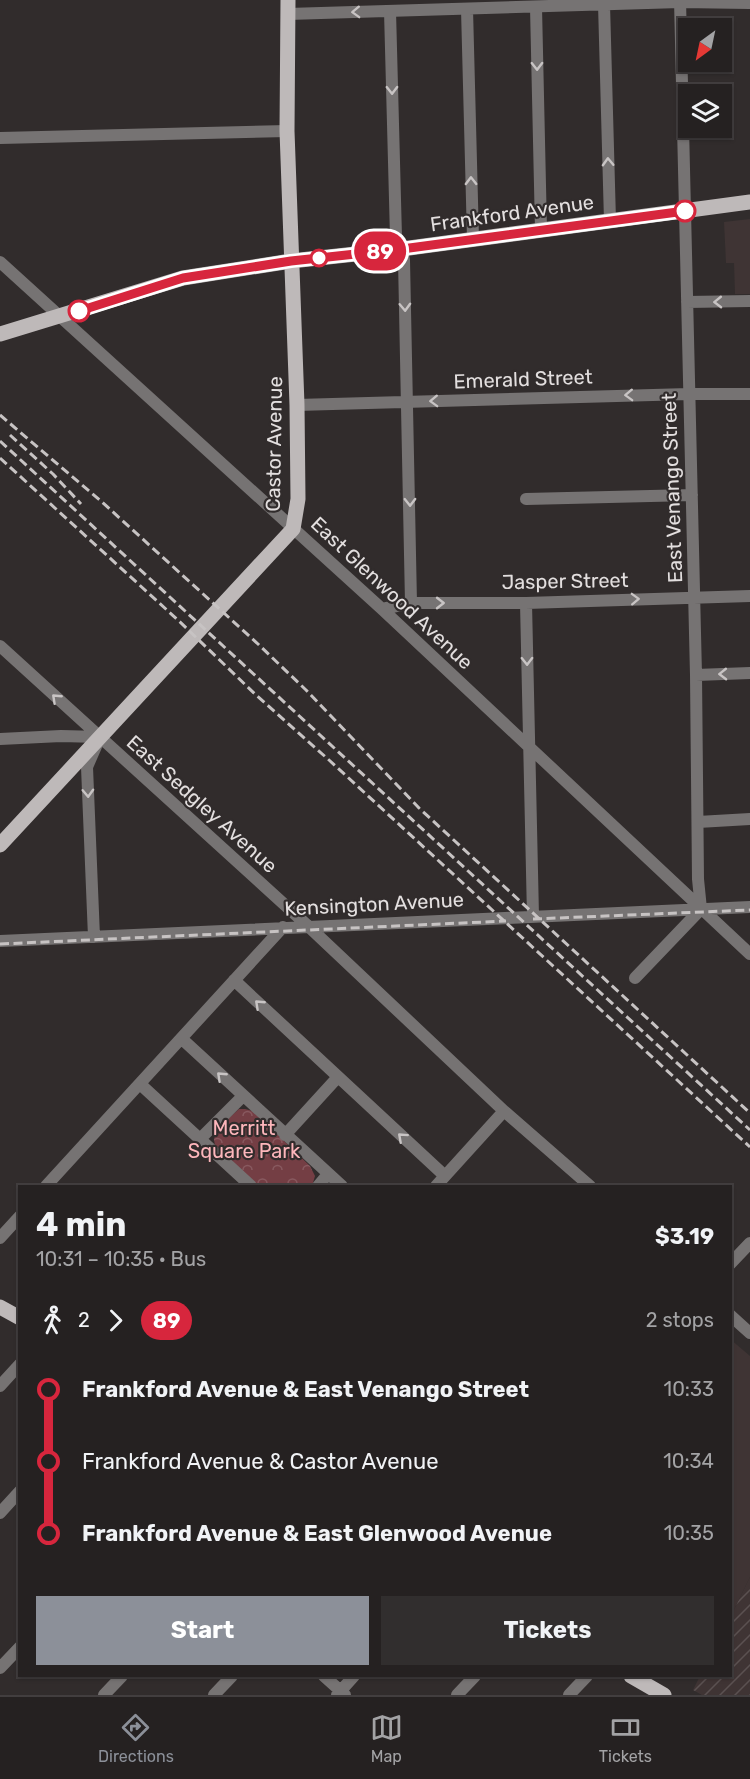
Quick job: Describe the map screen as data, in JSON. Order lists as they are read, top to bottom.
{
  "streets": {
    "main road": ["Frankford Avenue", "Castor Avenue"],
    "street": [
      "Emerald Street",
      "East Venango Street",
      "Jasper Street",
      "East Glenwood Avenue",
      "East Sedgley Avenue",
      "Kensington Avenue"
    ]
  },
  "crossings": [
    ["Frankford Avenue", "Castor Avenue"],
    ["Frankford Avenue", "East Venango Street"],
    ["Frankford Avenue", "East Glenwood Avenue"],
    ["Emerald Street", "Castor Avenue"],
    ["Emerald Street", "East Venango Street"],
    ["Castor Avenue", "East Glenwood Avenue"],
    ["Castor Avenue", "East Sedgley Avenue"],
    ["East Venango Street", "Jasper Street"],
    ["East Venango Street", "East Glenwood Avenue"],
    ["East Venango Street", "Kensington Avenue"],
    ["Jasper Street", "East Glenwood Avenue"],
    ["East Glenwood Avenue", "Kensington Avenue"],
    ["East Sedgley Avenue", "Kensington Avenue"]
  ],
  "parks": ["Merritt Square Park"],
  "lines": ["bus line 89"],
  "north": "bottom left",
  "page": {
    "on_map": "89",
    "heading": ["4 min", "10:31 – 10:35 · Bus", "$3.19"],
    "legs": ["2", "89", "2 stops"],
    "list": [
      {
        "name": "Frankford Avenue & East Venango Street",
        "value": "10:33"
      },
      {
        "name": "Frankford Avenue & Castor Avenue",
        "value": "10:34"
      },
      {
        "name": "Frankford Avenue & East Glenwood Avenue",
        "value": "10:35"
      }
    ],
    "buttons": ["Start", "Tickets"],
    "tabs": ["Directions", "Map", "Tickets"]
  }
}
